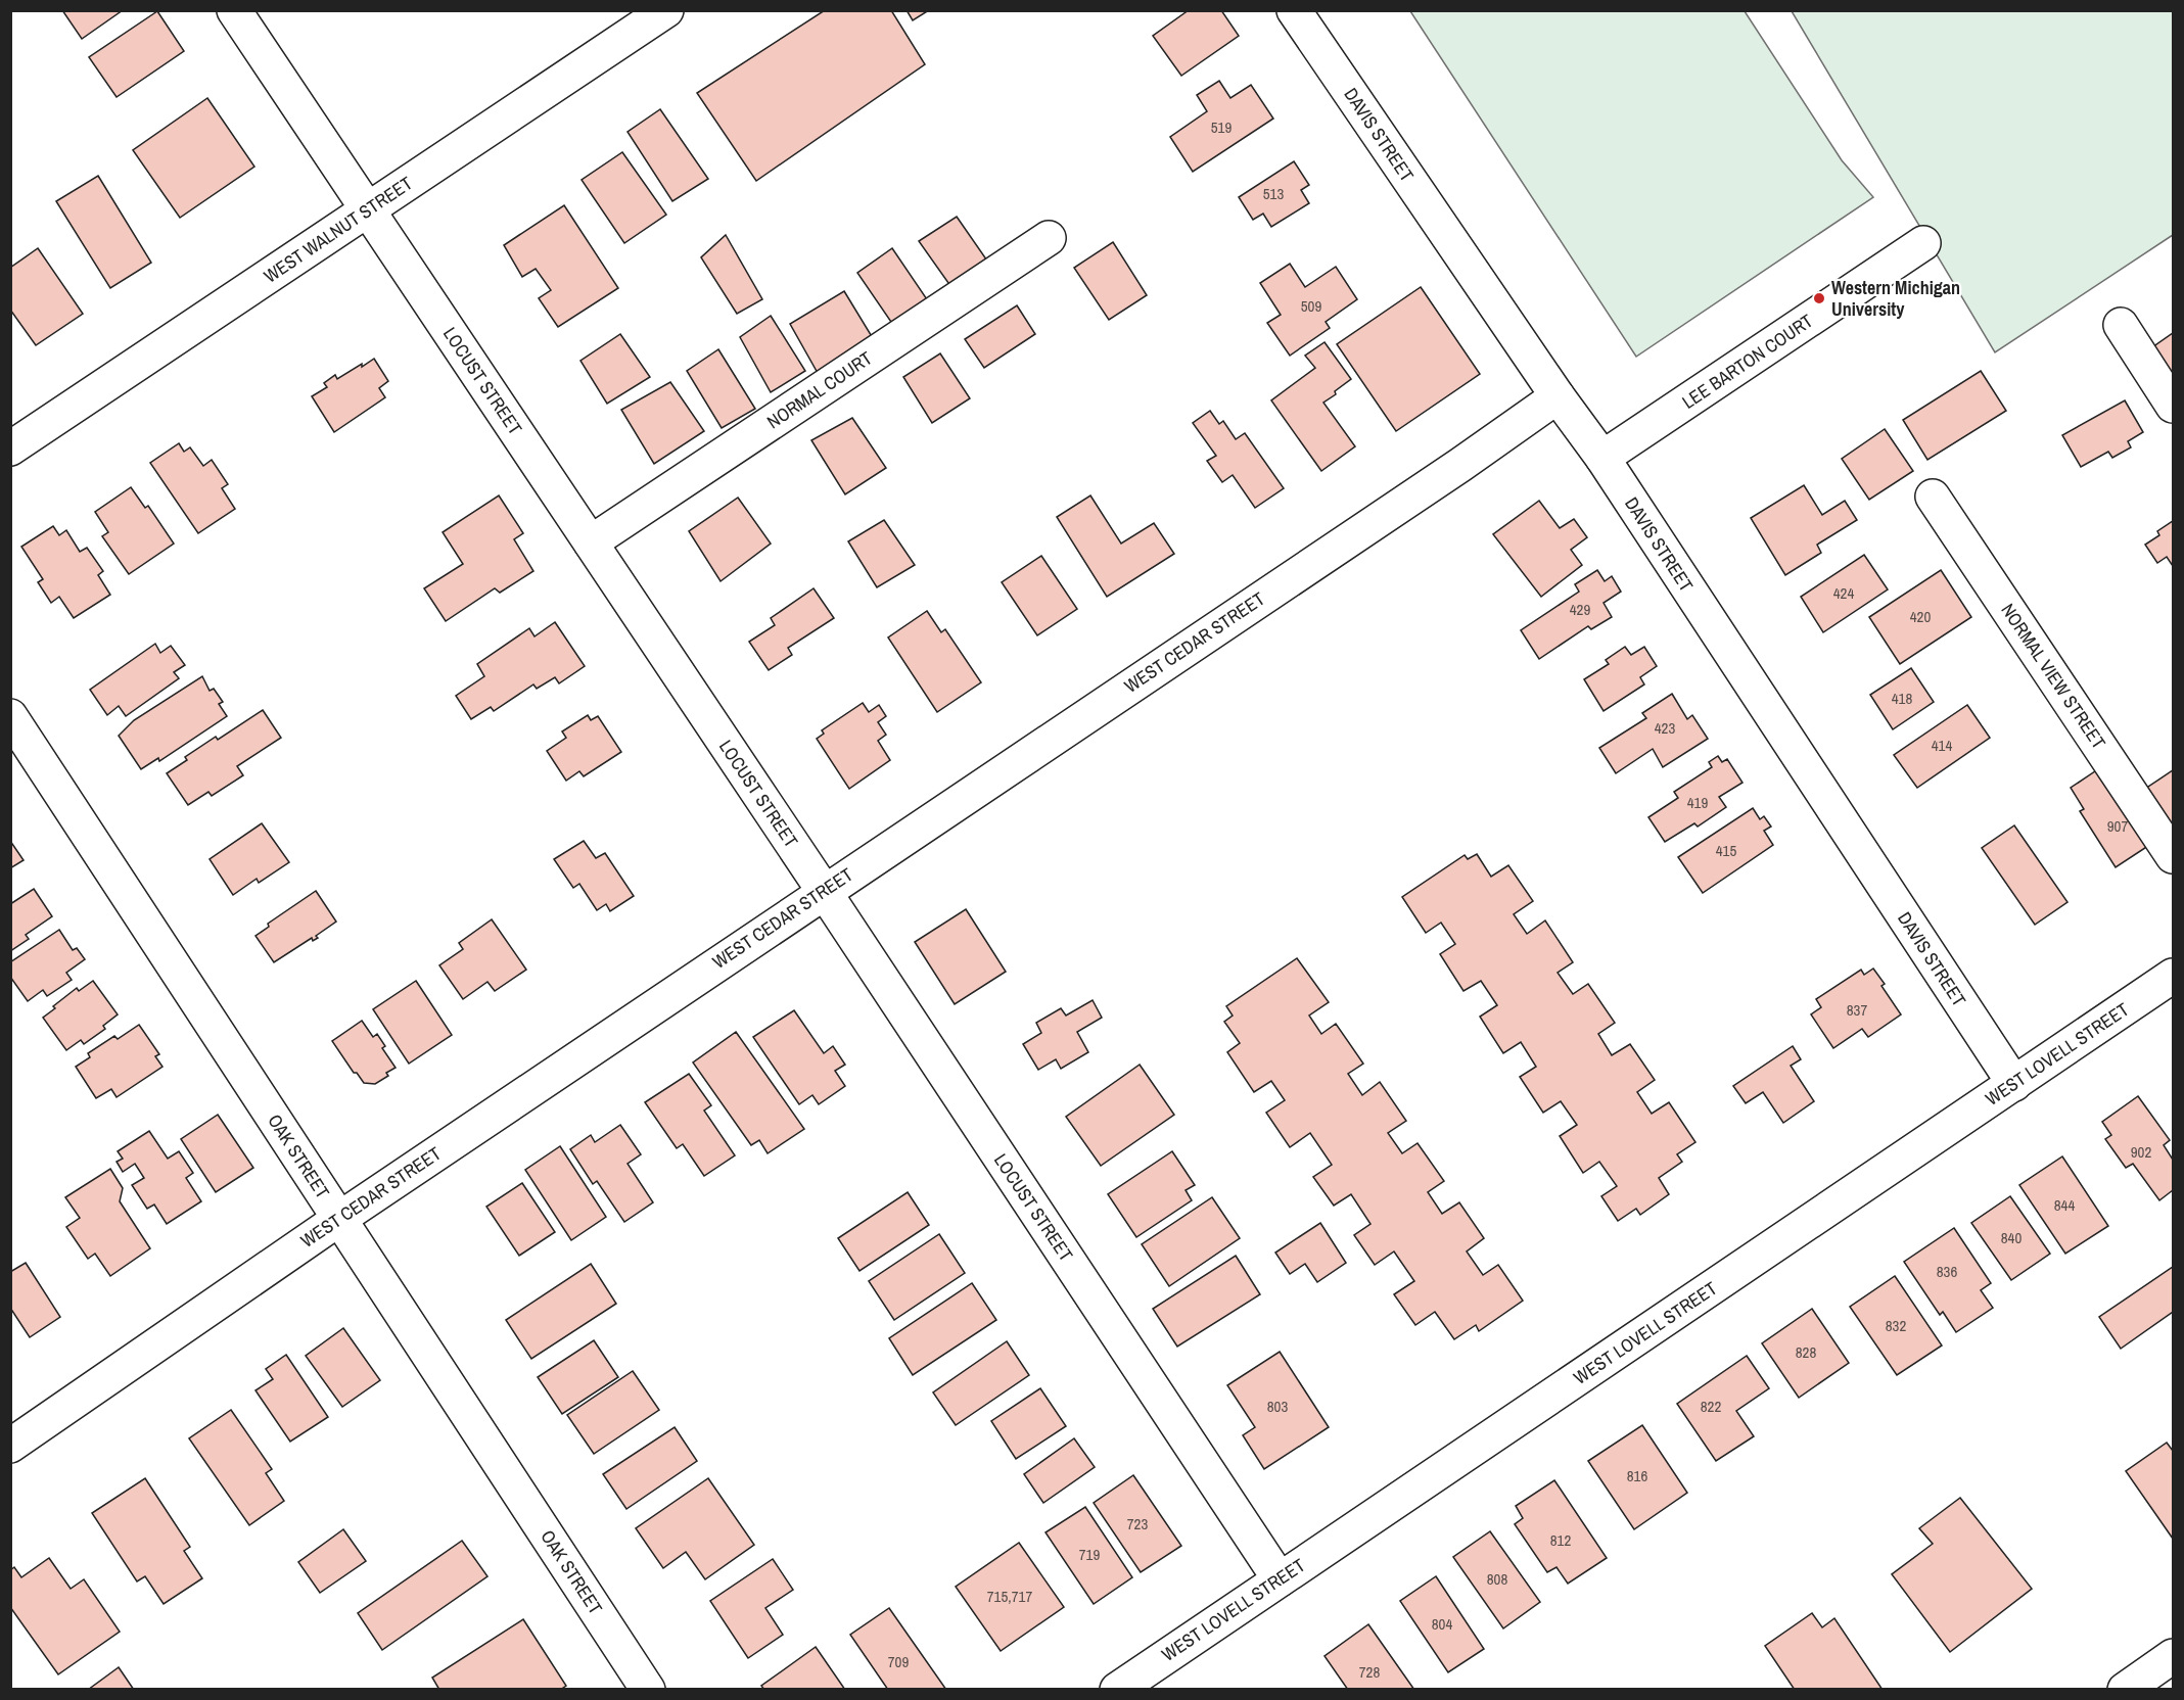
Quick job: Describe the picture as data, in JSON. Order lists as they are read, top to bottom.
{
  "streets": {
    "street": [
      "DAVIS STREET",
      "WEST WALNUT STREET",
      "LEE BARTON COURT",
      "LOCUST STREET",
      "NORMAL COURT",
      "WEST CEDAR STREET",
      "NORMAL VIEW STREET",
      "WEST LOVELL STREET",
      "OAK STREET"
    ]
  },
  "crossings": [
    ["DAVIS STREET", "LEE BARTON COURT"],
    ["DAVIS STREET", "WEST CEDAR STREET"],
    ["DAVIS STREET", "WEST LOVELL STREET"],
    ["WEST WALNUT STREET", "LOCUST STREET"],
    ["LOCUST STREET", "NORMAL COURT"],
    ["LOCUST STREET", "WEST CEDAR STREET"],
    ["LOCUST STREET", "WEST LOVELL STREET"],
    ["WEST CEDAR STREET", "OAK STREET"]
  ],
  "places": ["Western Michigan University"],
  "house_numbers": [
    "519",
    "513",
    "509",
    "424",
    "429",
    "420",
    "418",
    "423",
    "414",
    "419",
    "907",
    "415",
    "837",
    "902",
    "844",
    "840",
    "836",
    "832",
    "828",
    "803",
    "822",
    "816",
    "723",
    "812",
    "719",
    "808",
    "715,717",
    "804",
    "709",
    "728"
  ]
}
